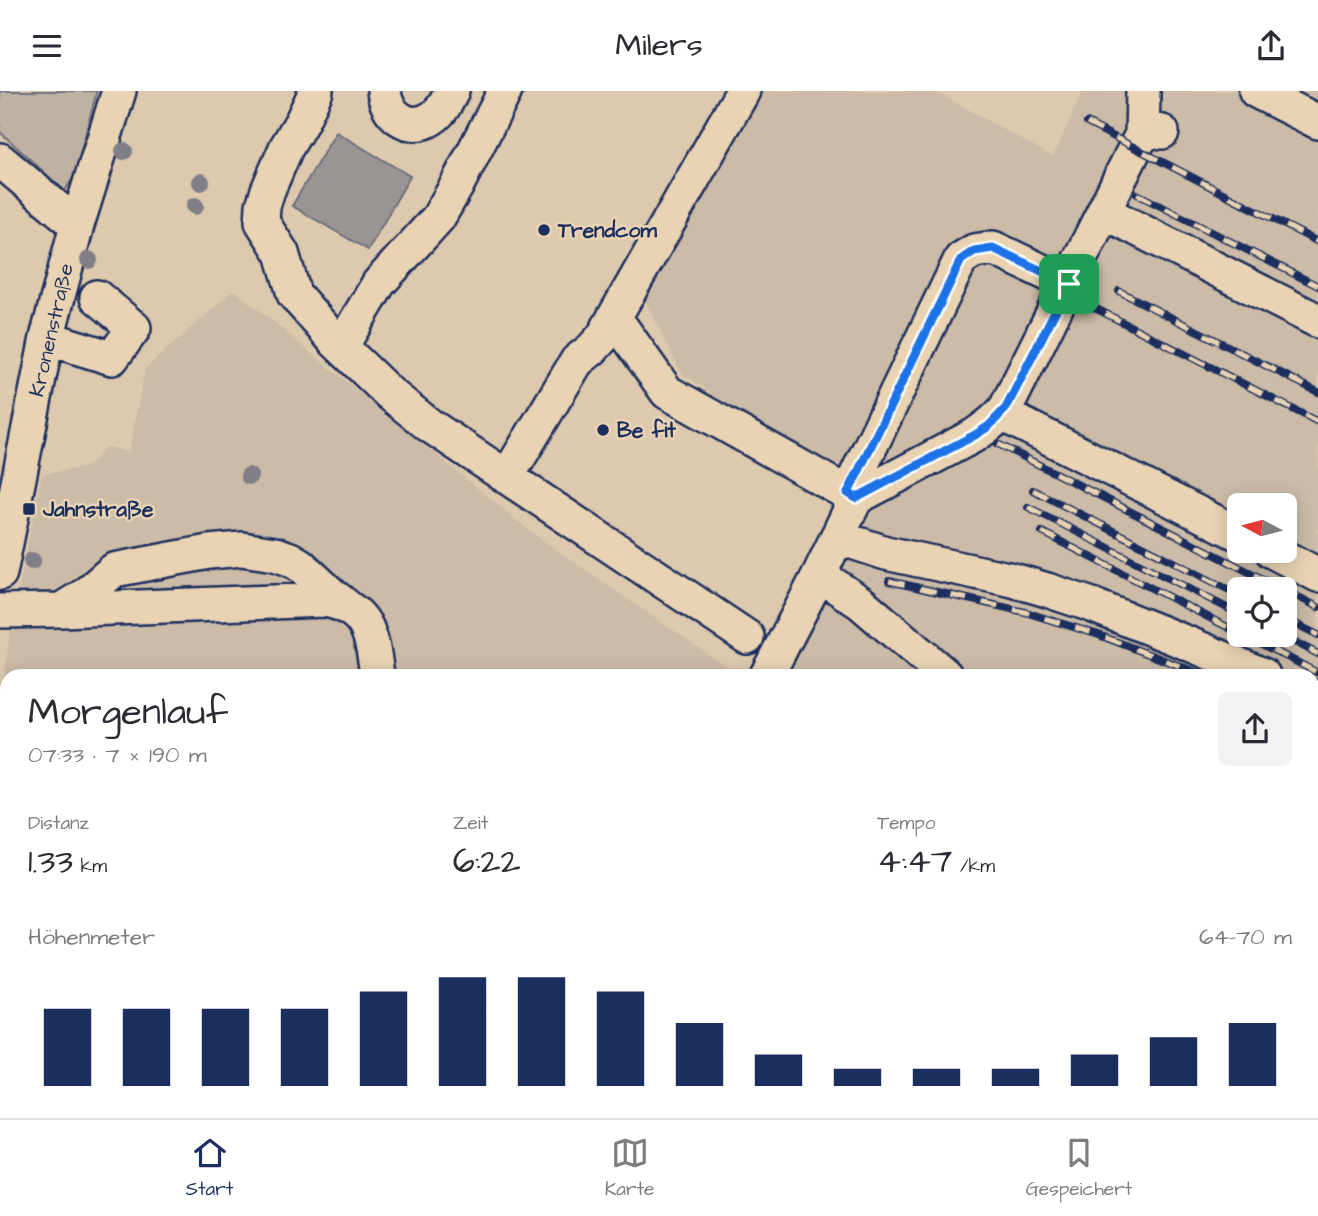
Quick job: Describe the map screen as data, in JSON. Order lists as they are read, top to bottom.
{
  "streets": {
    "street": ["Kronenstraße"]
  },
  "places": {
    "other": ["Trendcom", "Be fit"],
    "transit": ["Jahnstraße"]
  },
  "north": "left",
  "page": {
    "header": "Milers",
    "heading": ["Morgenlauf", "07:33 · 7 × 190 m"],
    "stats": [
      ["Distanz", "1.33 km"],
      ["Zeit", "6:22"],
      ["Tempo", "4:47 /km"]
    ],
    "chart": ["Höhenmeter", "64–70 m"],
    "tabs": ["Start", "Karte", "Gespeichert"]
  }
}
